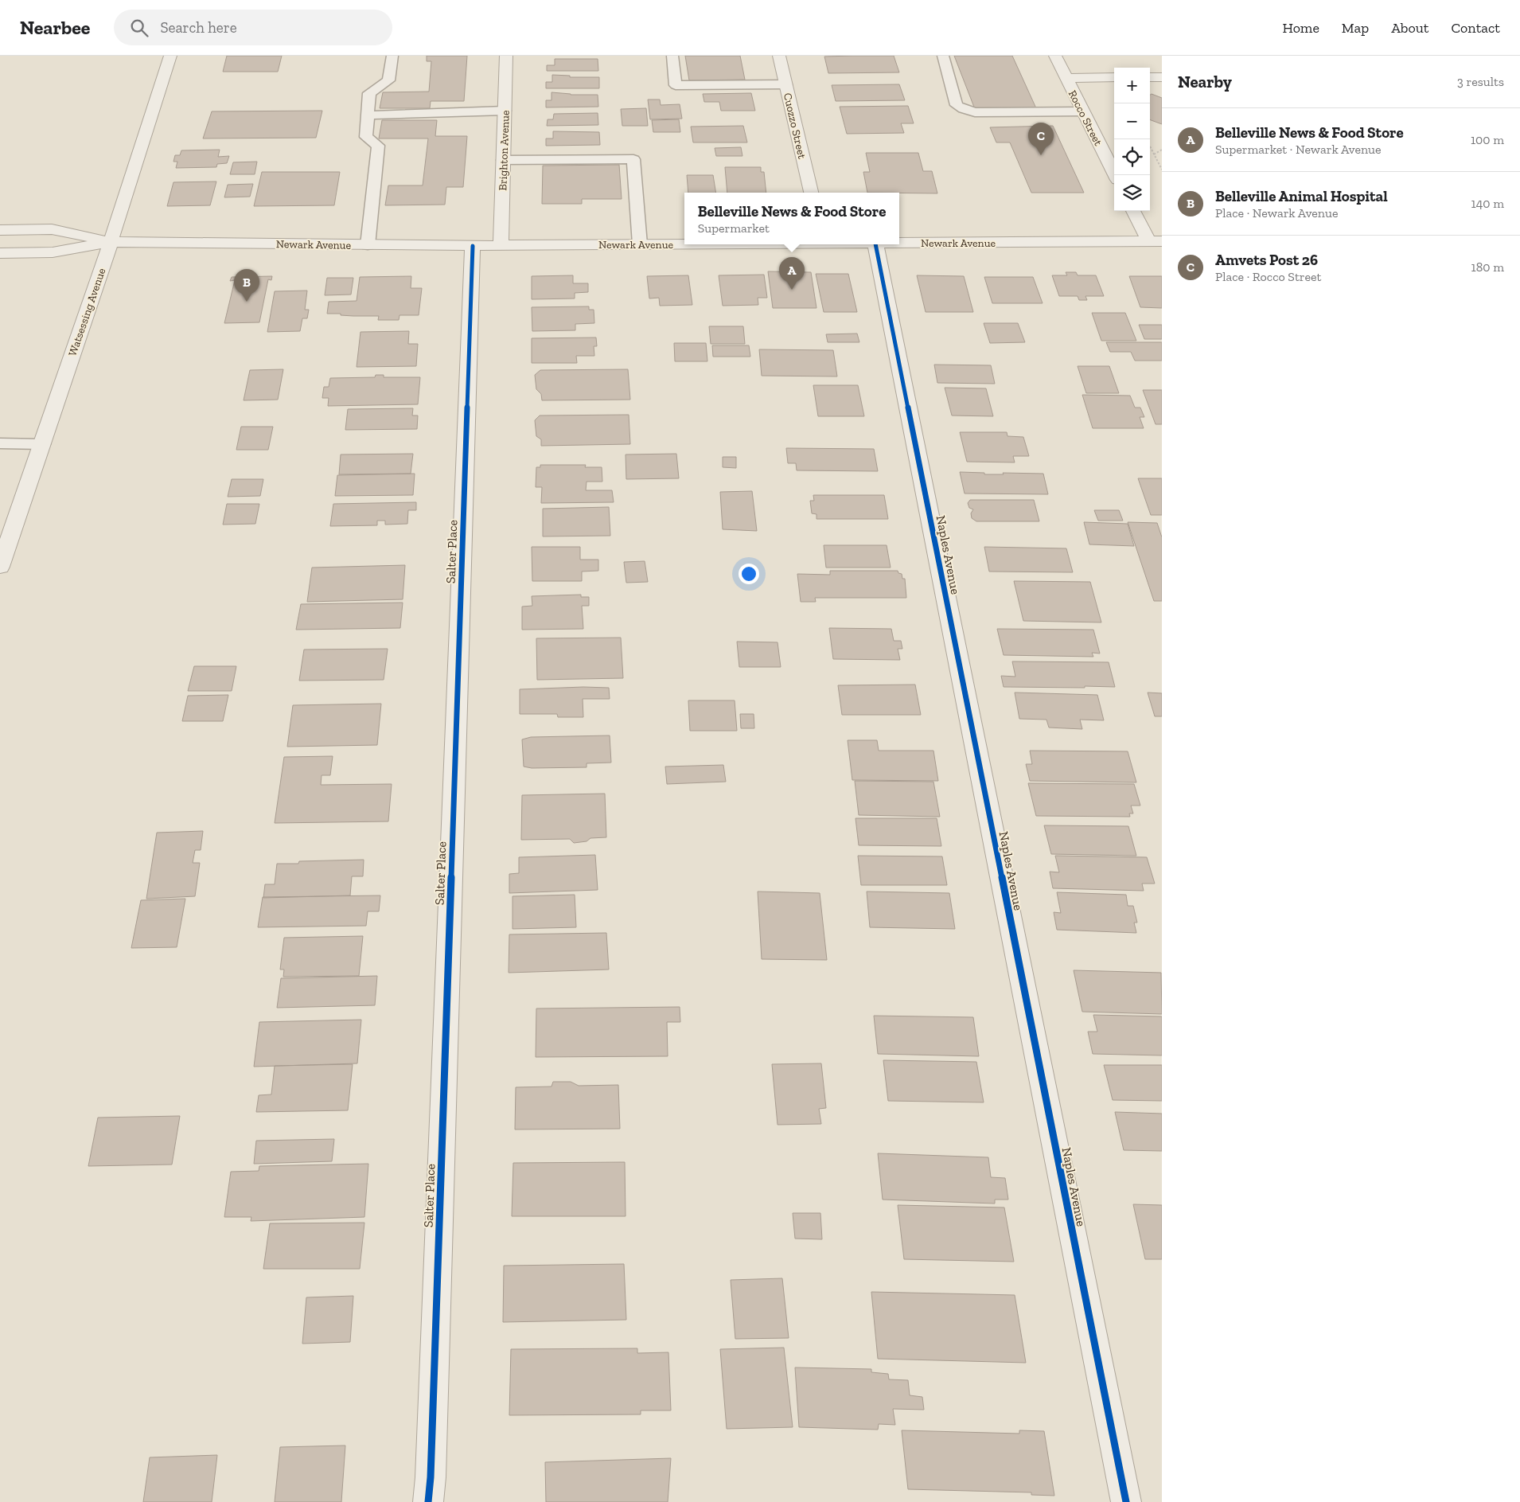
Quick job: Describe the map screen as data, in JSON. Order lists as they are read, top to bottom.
{
  "streets": {
    "street": [
      "Rocco Street",
      "Cuozzo Street",
      "Brighton Avenue",
      "Newark Avenue",
      "Watsessing Avenue",
      "Salter Place",
      "Naples Avenue"
    ]
  },
  "crossings": [
    ["Brighton Avenue", "Newark Avenue"],
    ["Newark Avenue", "Watsessing Avenue"],
    ["Newark Avenue", "Salter Place"]
  ],
  "page": {
    "header": "Nearbee",
    "search": "Search here",
    "nav": [
      "Home",
      "Map",
      "About",
      "Contact"
    ],
    "heading": ["Nearby", "3 results"],
    "map_buttons": ["+", "−"],
    "list": [
      {
        "mark": "A",
        "name": "Belleville News & Food Store",
        "note": "Supermarket · Newark Avenue",
        "value": "100 m"
      },
      {
        "mark": "B",
        "name": "Belleville Animal Hospital",
        "note": "Place · Newark Avenue",
        "value": "140 m"
      },
      {
        "mark": "C",
        "name": "Amvets Post 26",
        "note": "Place · Rocco Street",
        "value": "180 m"
      }
    ],
    "pins": ["C", "A", "B"],
    "popup": ["Belleville News & Food Store", "Supermarket"]
  }
}
